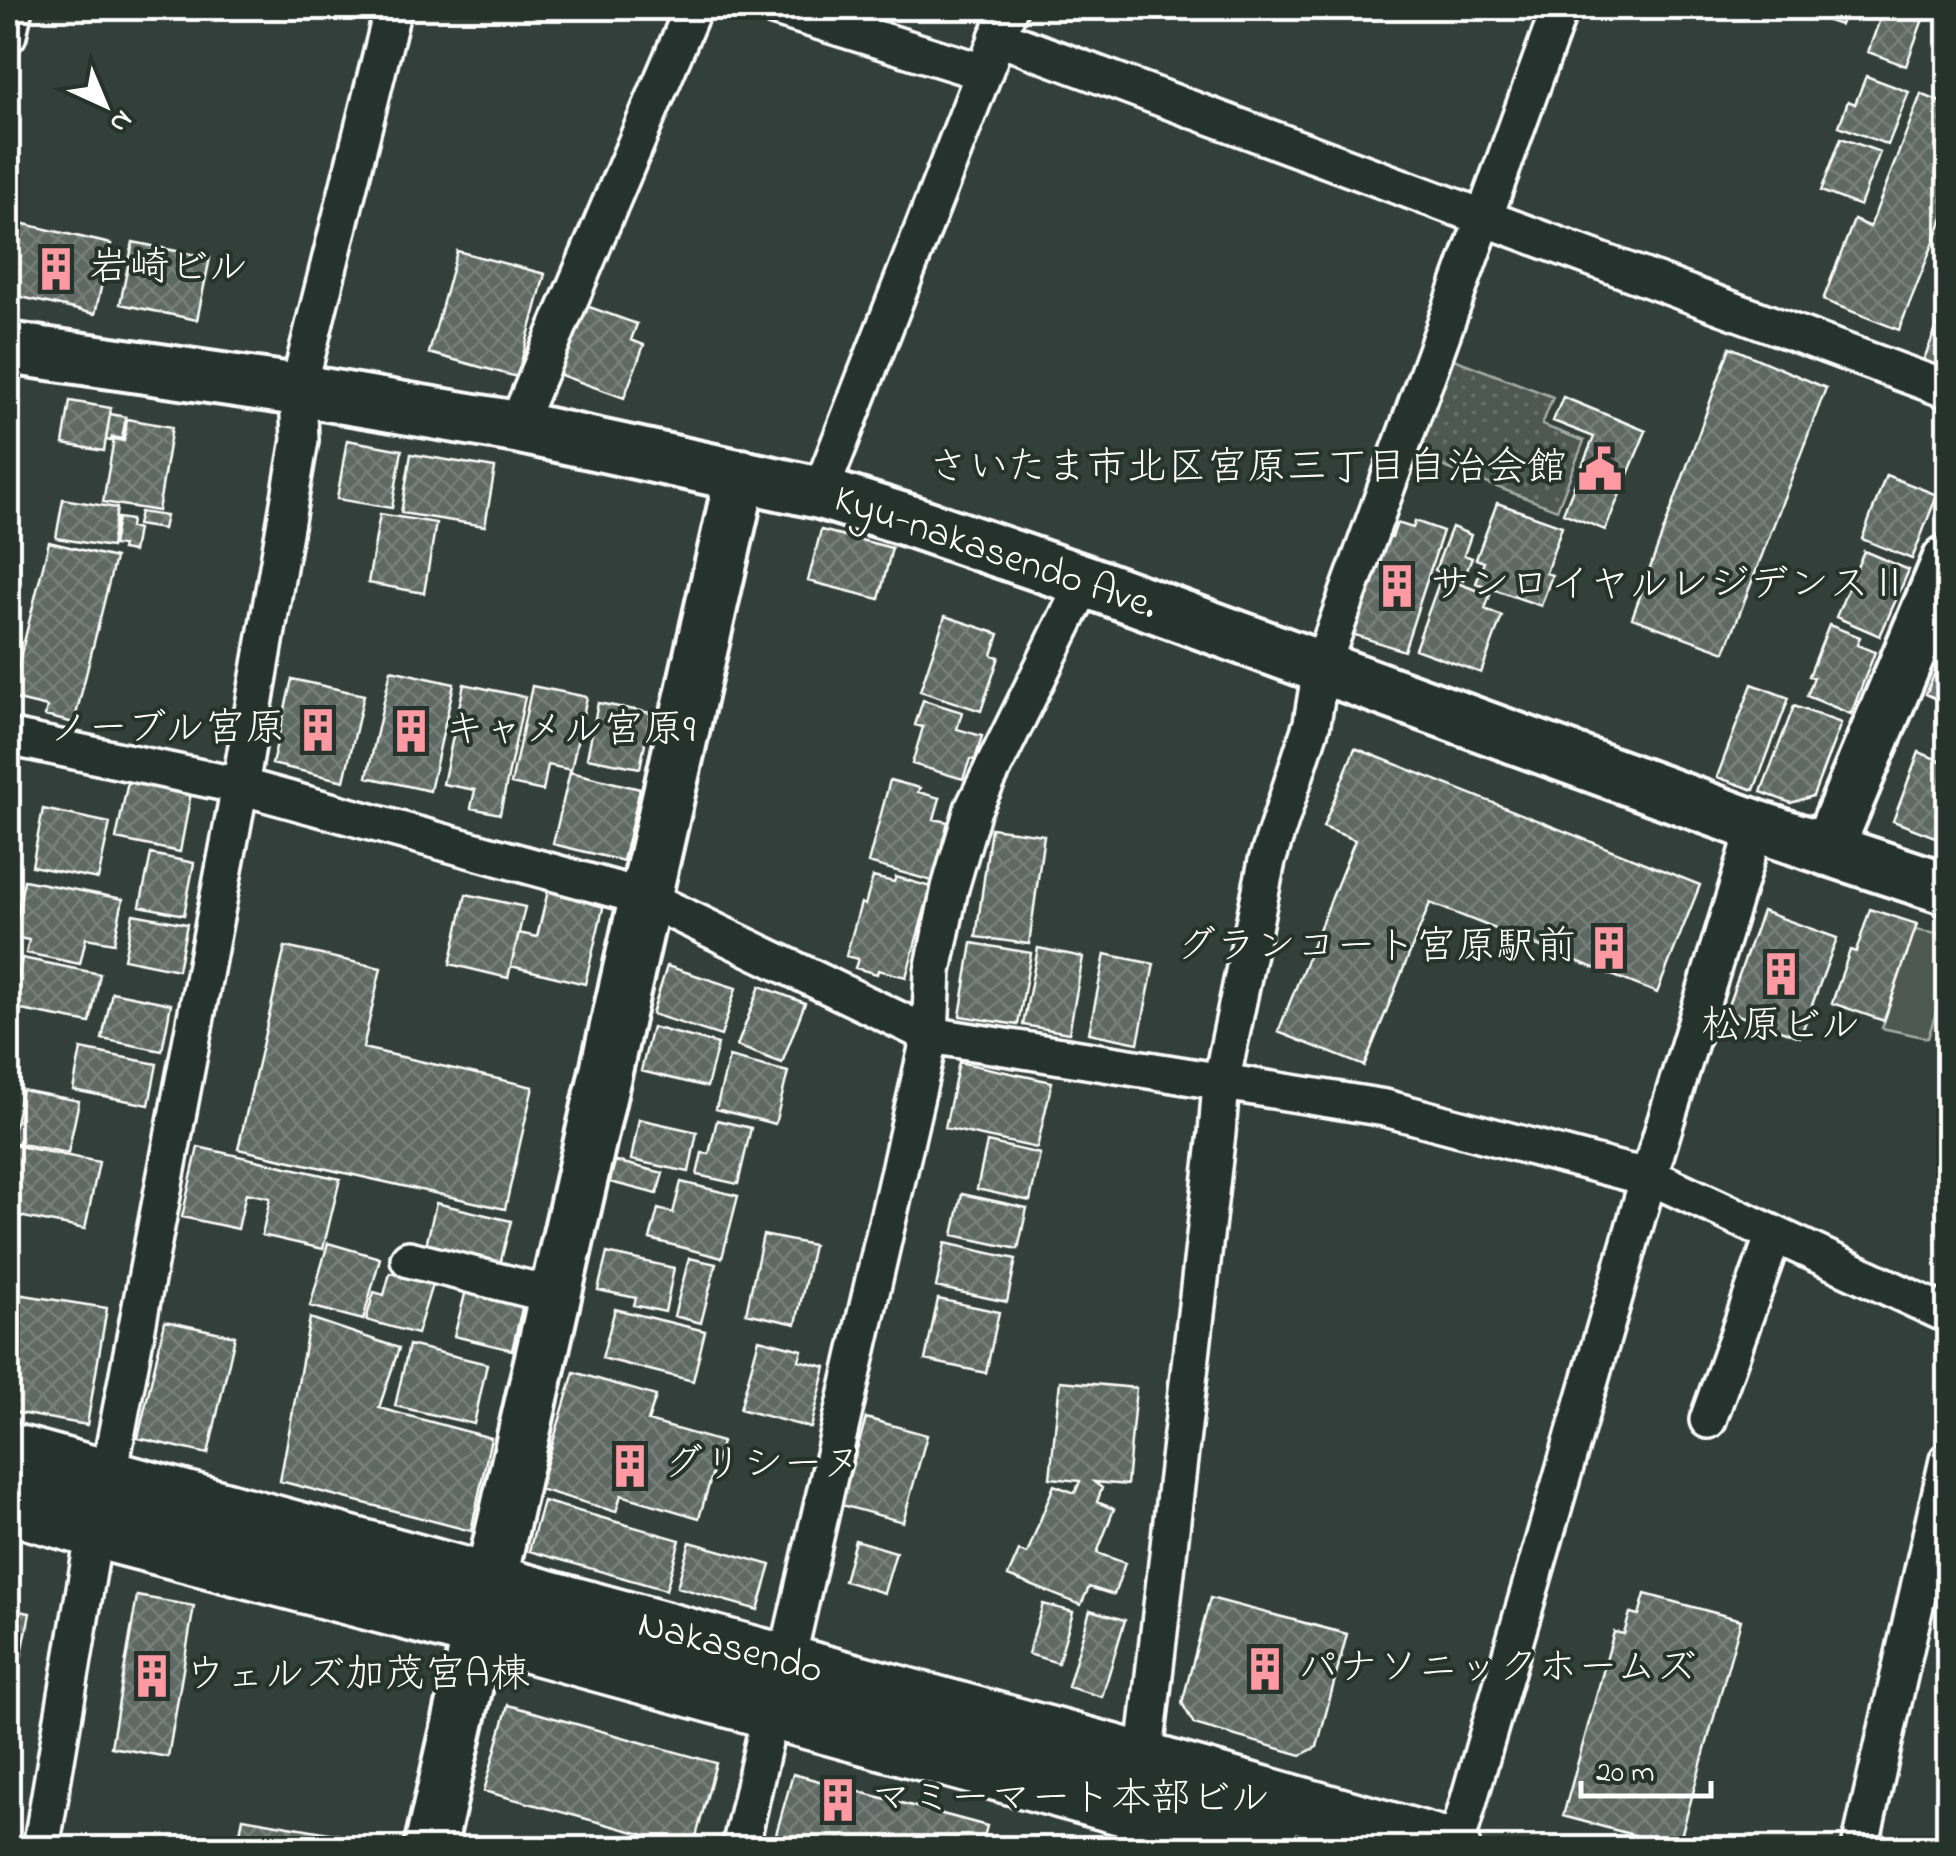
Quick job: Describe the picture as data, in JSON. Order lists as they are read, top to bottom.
{
  "streets": {
    "highway": ["Nakasendo"],
    "main road": ["Kyu-nakasendo Ave."]
  },
  "places": {
    "building": [
      "岩崎ビル",
      "サンロイヤルレジデンスⅡ",
      "ノーブル宮原",
      "キャメル宮原9",
      "グランコート宮原駅前",
      "松原ビル",
      "グリシーヌ",
      "パナソニックホームズ",
      "ウェルズ加茂宮A棟",
      "マミーマート本部ビル"
    ],
    "public building": ["さいたま市北区宮原三丁目自治会館"]
  },
  "scale_bar": "20 m",
  "north": "bottom right"
}
